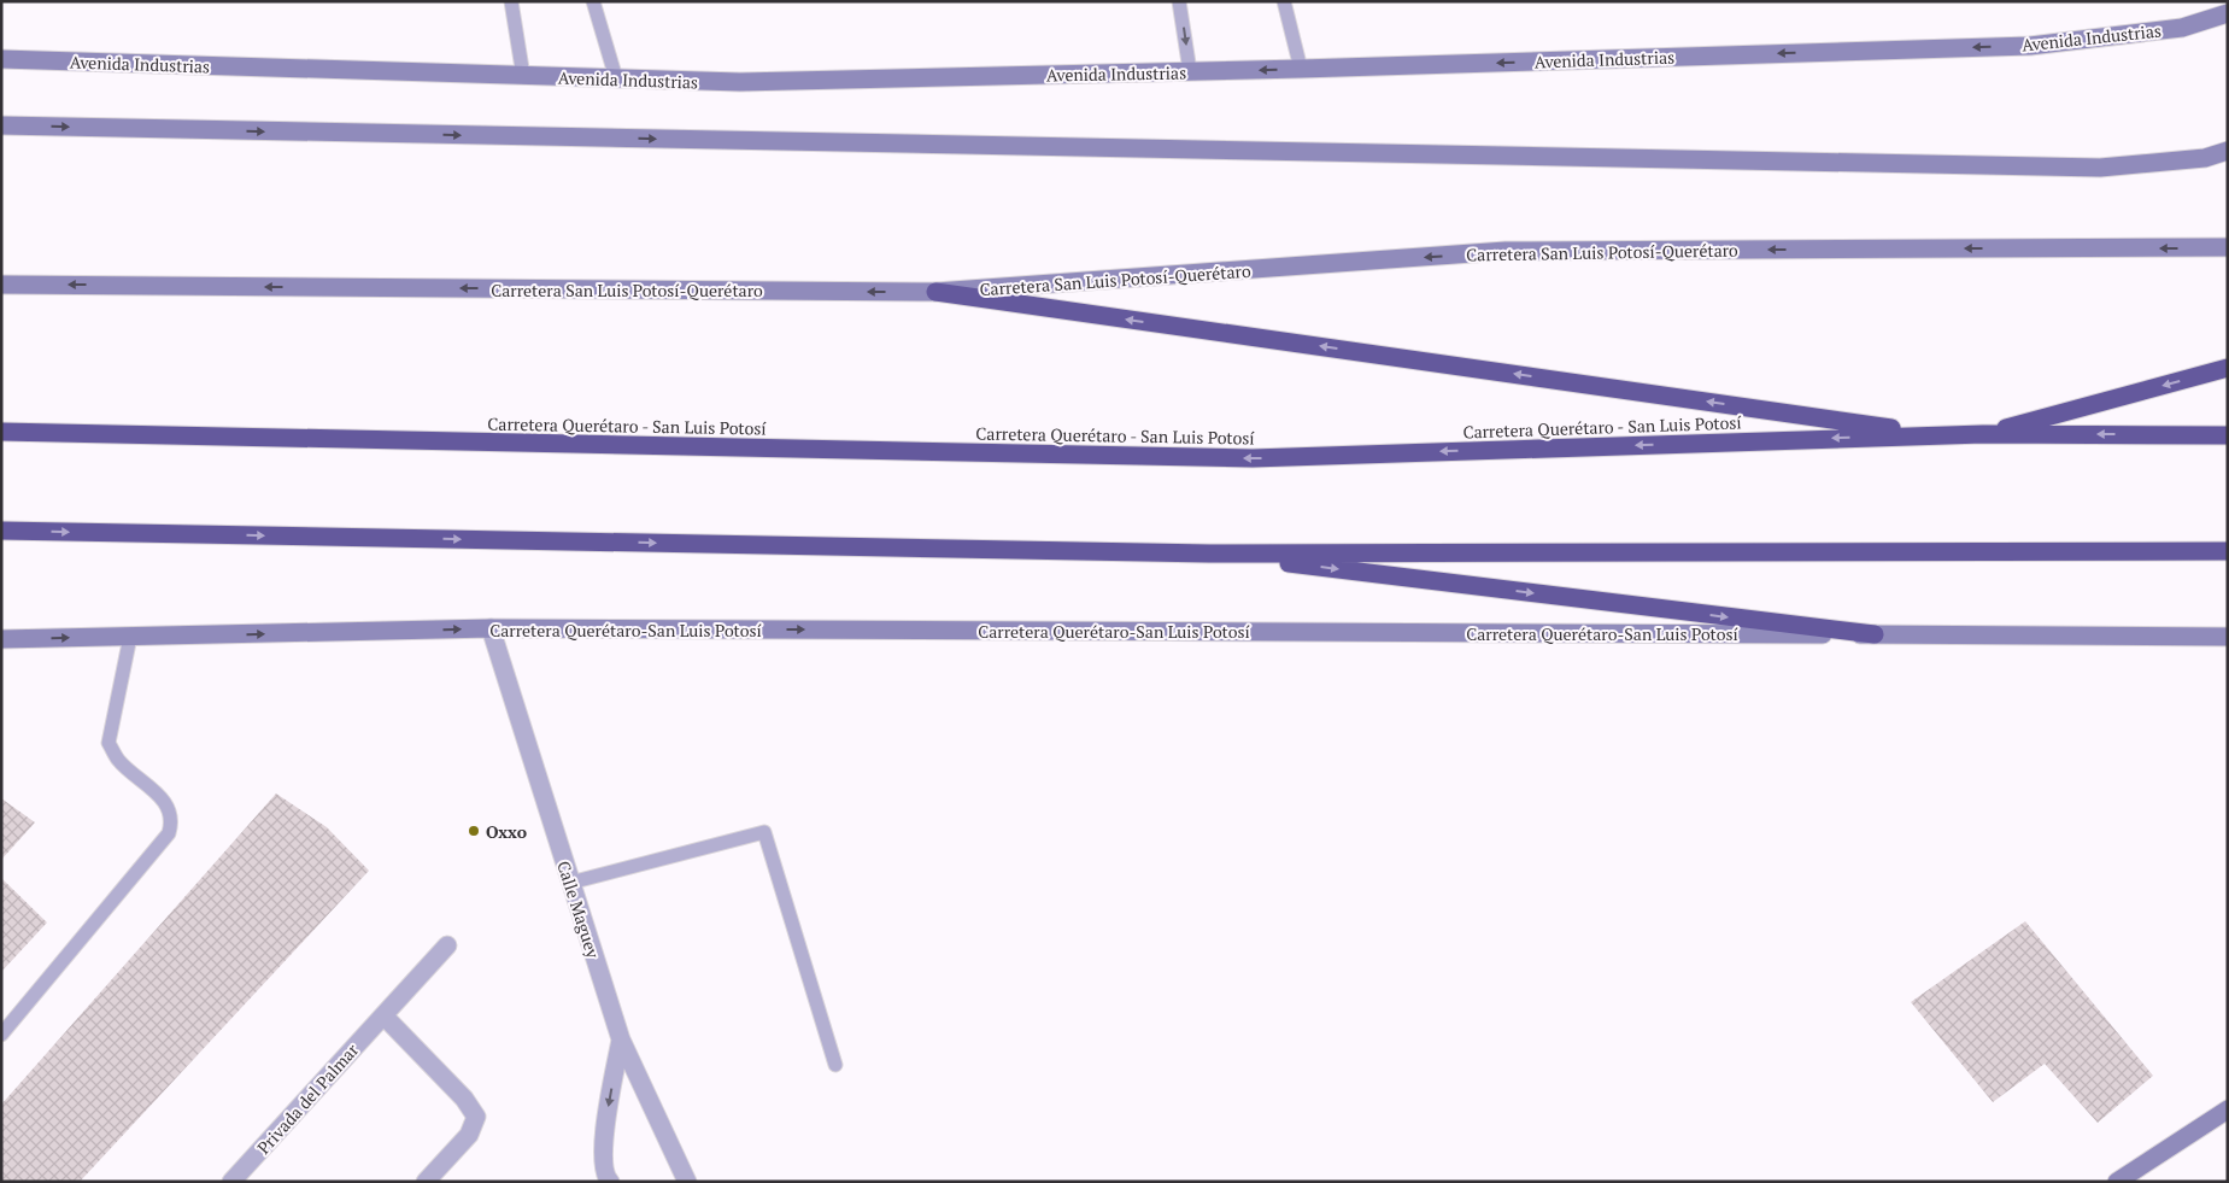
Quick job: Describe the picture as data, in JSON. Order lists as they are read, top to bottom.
{
  "streets": {
    "highway": ["Carretera Querétaro - San Luis Potosí"],
    "main road": ["Avenida Industrias", "Carretera San Luis Potosí-Querétaro", "Carretera Querétaro-San Luis Potosí"],
    "street": ["Calle Maguey", "Privada del Palmar"]
  },
  "crossings": [
    ["Carretera Querétaro-San Luis Potosí", "Calle Maguey"]
  ],
  "one_way": ["Carretera Querétaro-San Luis Potosí"],
  "places": ["Oxxo"]
}
